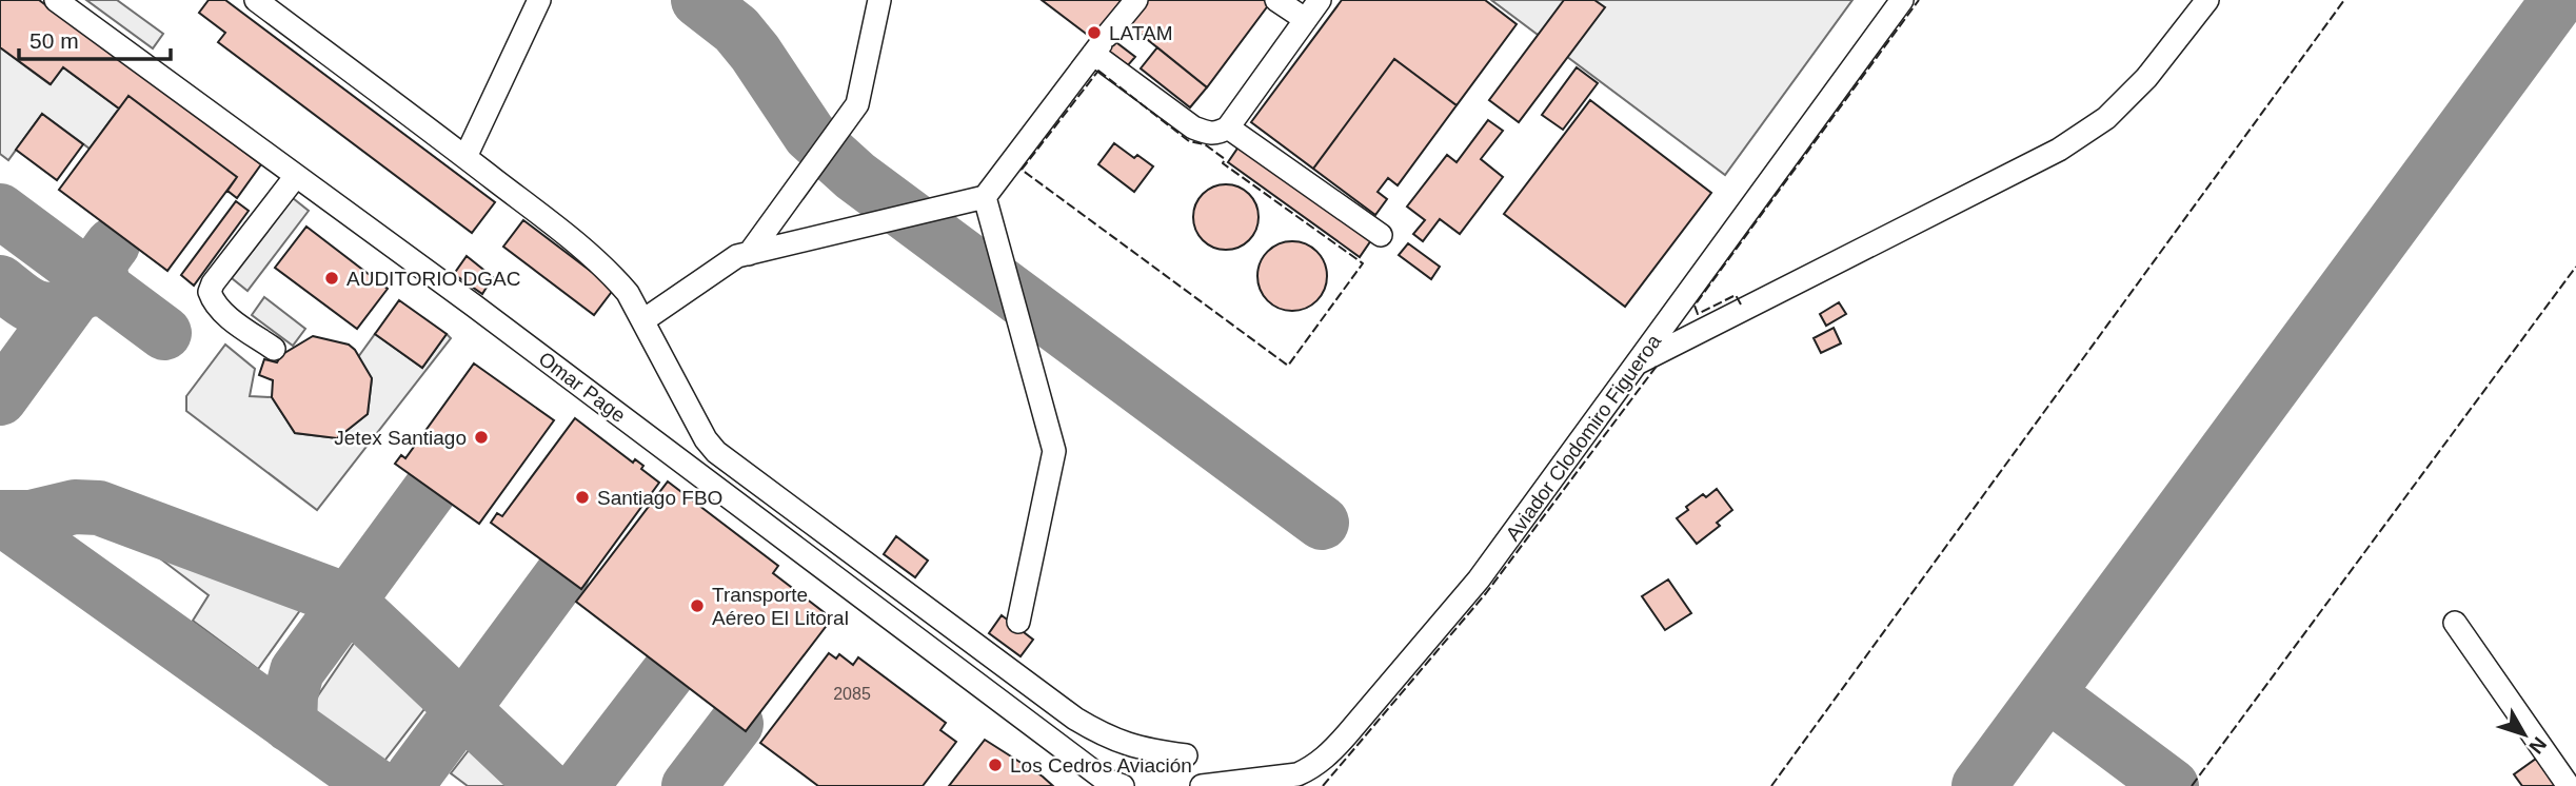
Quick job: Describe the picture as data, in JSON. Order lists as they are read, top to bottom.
{
  "streets": {
    "street": ["Omar Page", "Aviador Clodomiro Figueroa"]
  },
  "places": [
    "LATAM",
    "AUDITORIO DGAC",
    "Jetex Santiago",
    "Santiago FBO",
    "Transporte Aéreo El Litoral",
    "Los Cedros Aviación"
  ],
  "house_numbers": ["2085"],
  "scale_bar": "50 m",
  "north": "bottom right"
}
